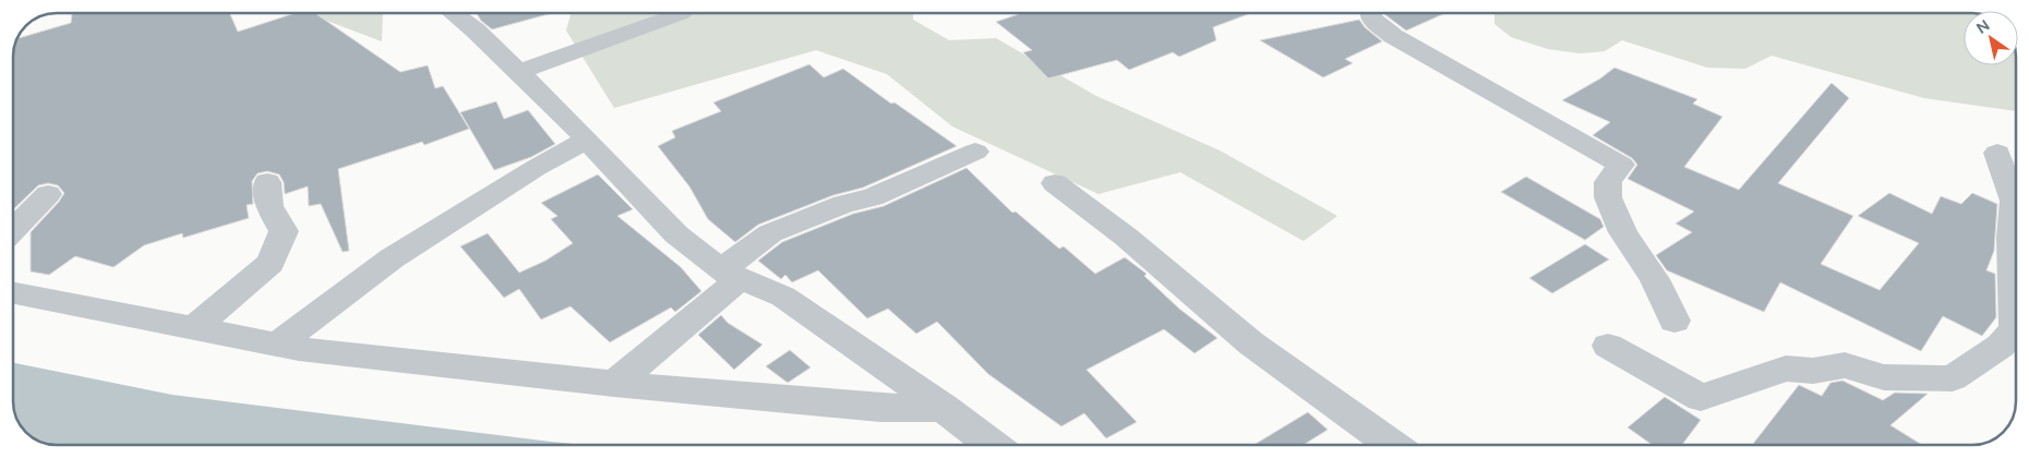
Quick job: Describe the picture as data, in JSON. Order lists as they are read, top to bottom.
{
  "north": "top left"
}
